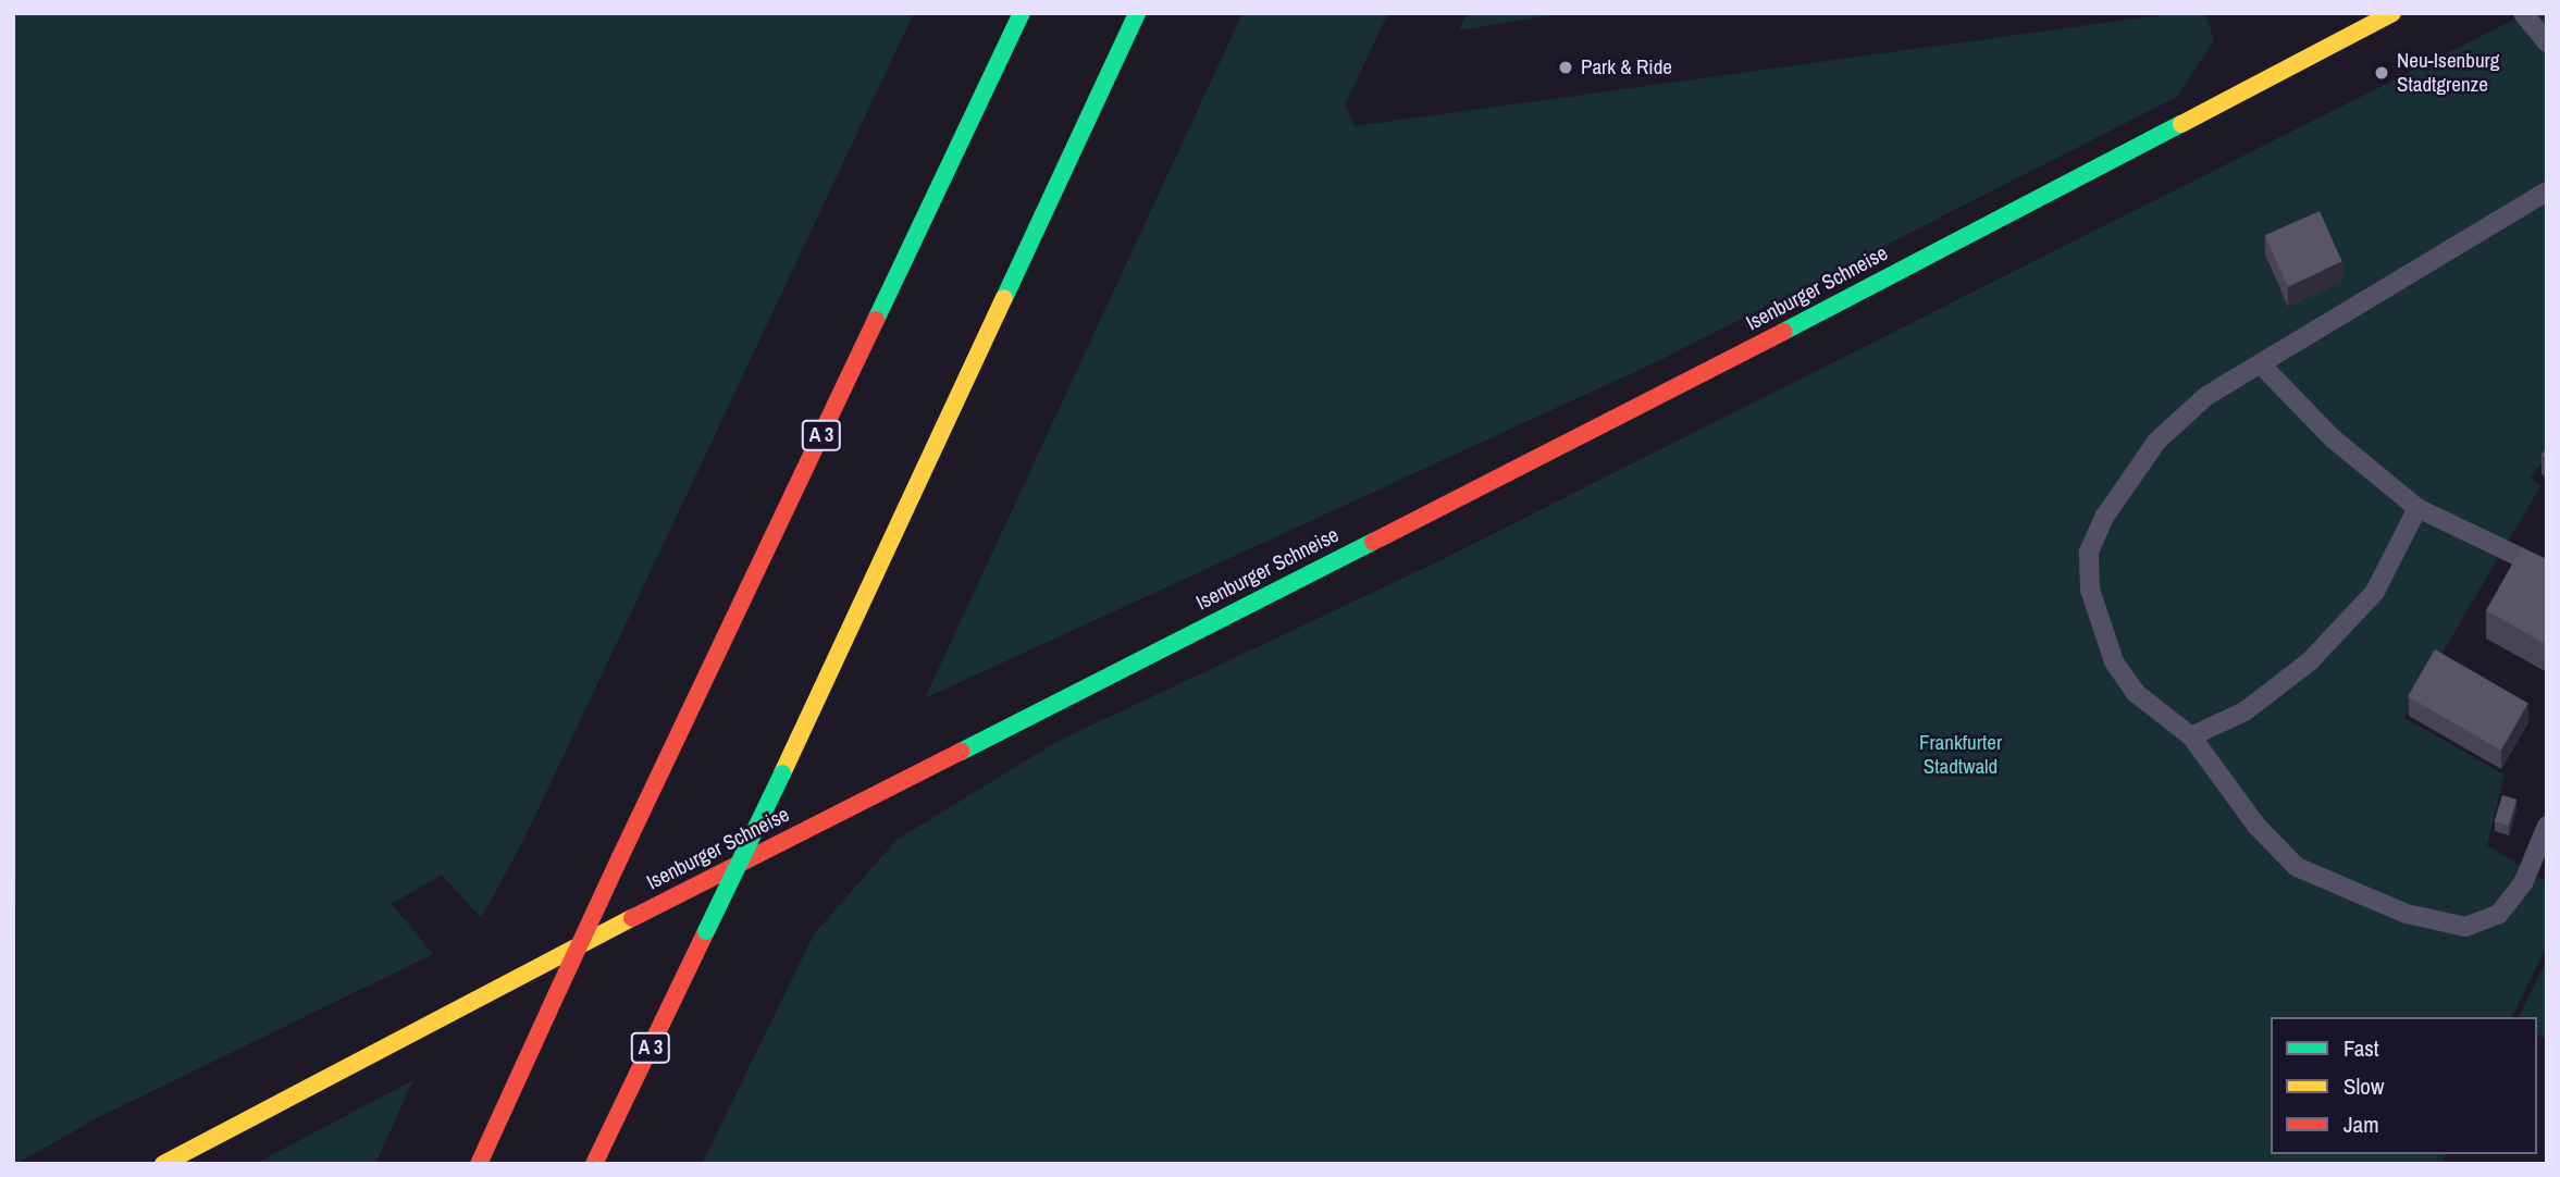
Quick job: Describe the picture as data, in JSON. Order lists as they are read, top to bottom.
{
  "streets": {
    "main road": ["Isenburger Schneise", "A 3"]
  },
  "parks": ["Frankfurter Stadtwald"],
  "places": ["Park & Ride", "Neu-Isenburg Stadtgrenze"],
  "legend": ["Fast", "Slow", "Jam"]
}
